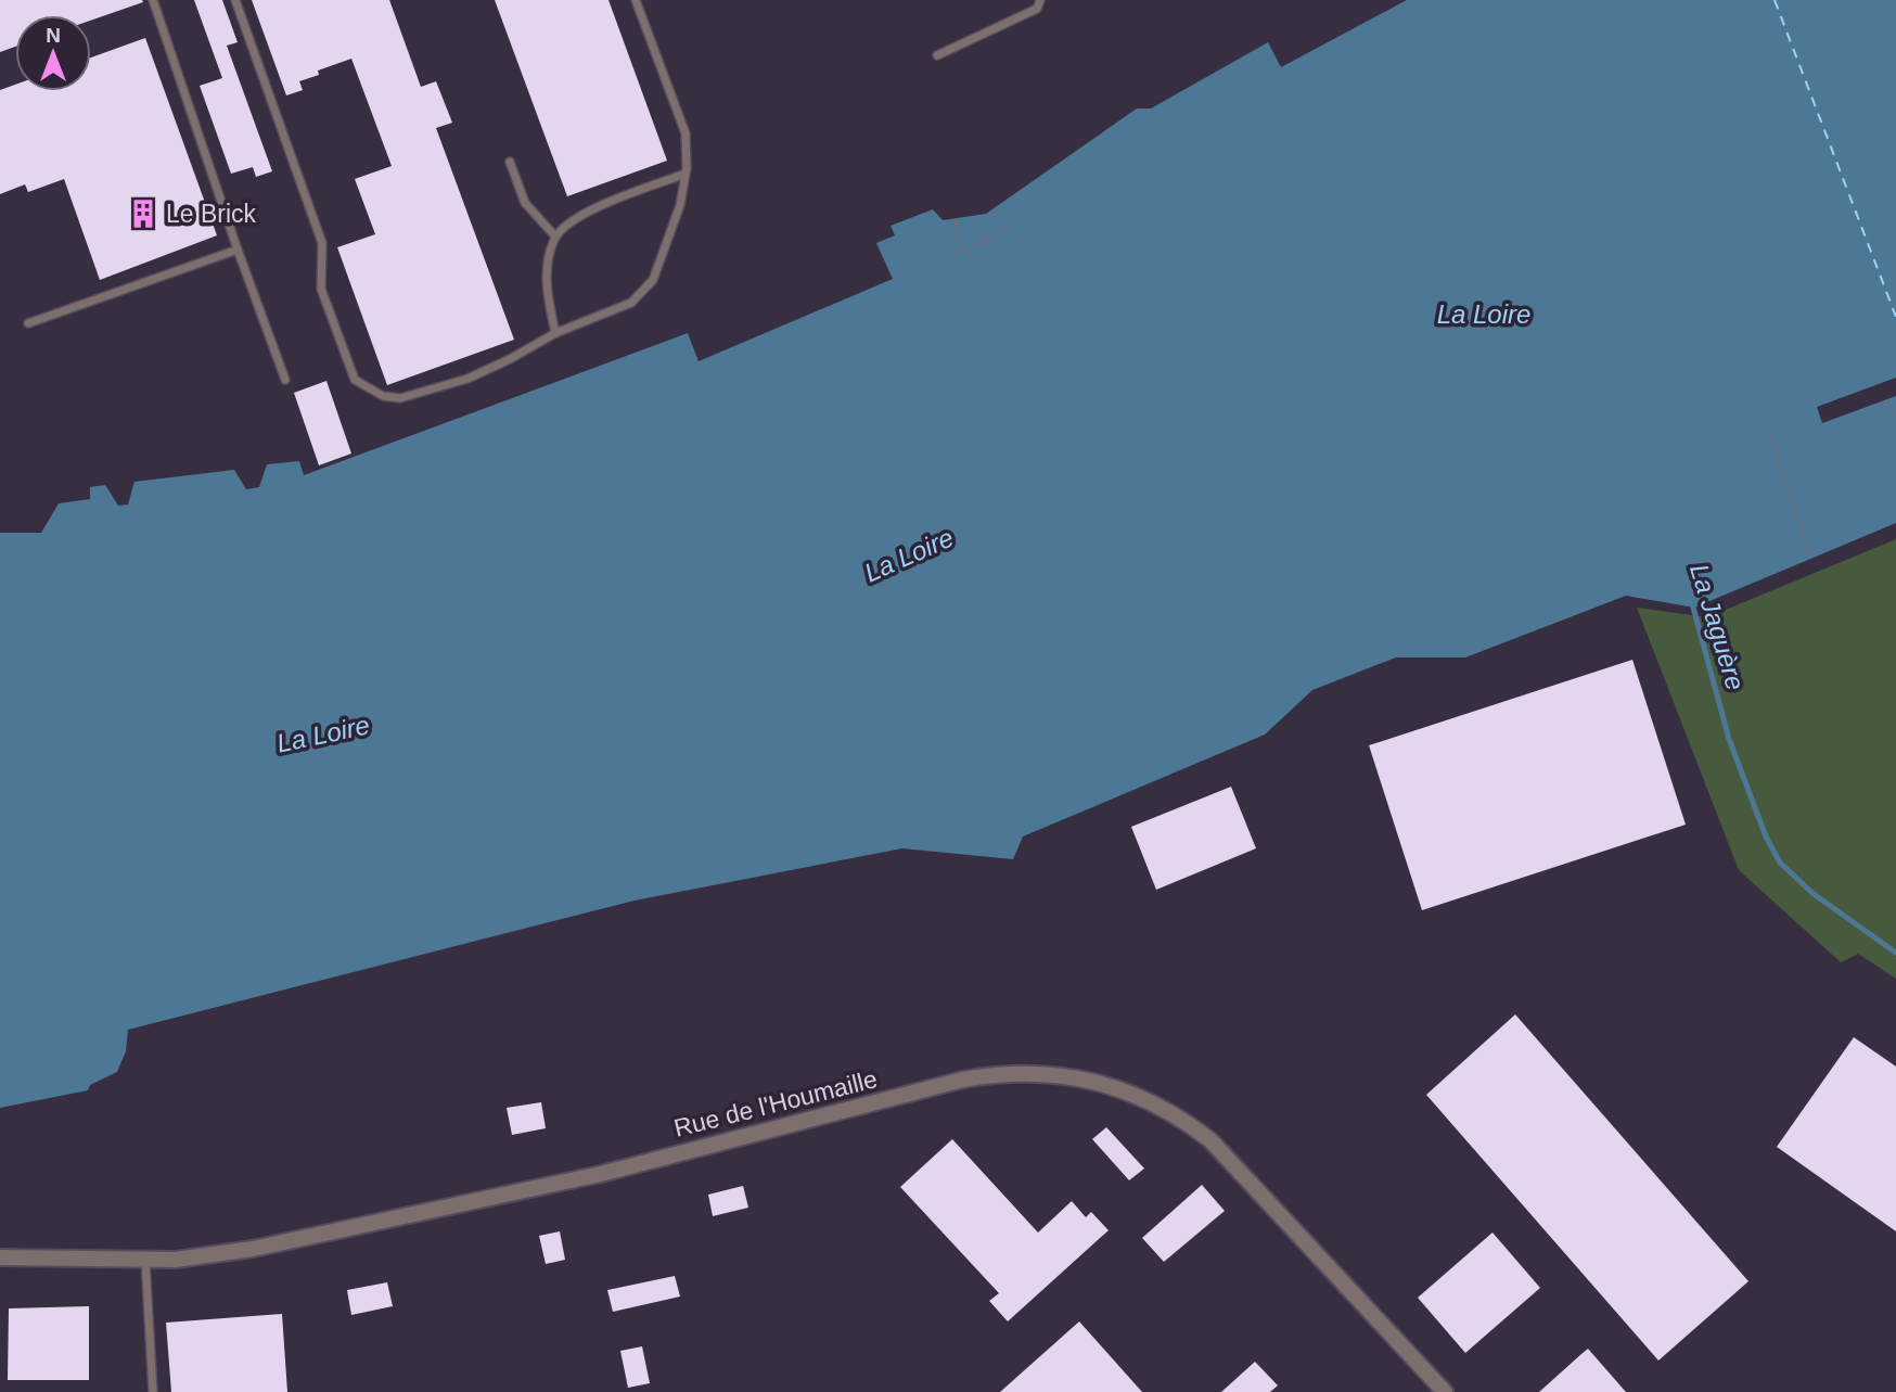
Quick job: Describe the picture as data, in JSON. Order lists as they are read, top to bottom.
{
  "streets": {
    "street": ["Rue de l'Houmaille"]
  },
  "water": ["La Loire", "La Jaguère"],
  "places": {
    "building": ["Le Brick"]
  },
  "north": "top"
}
